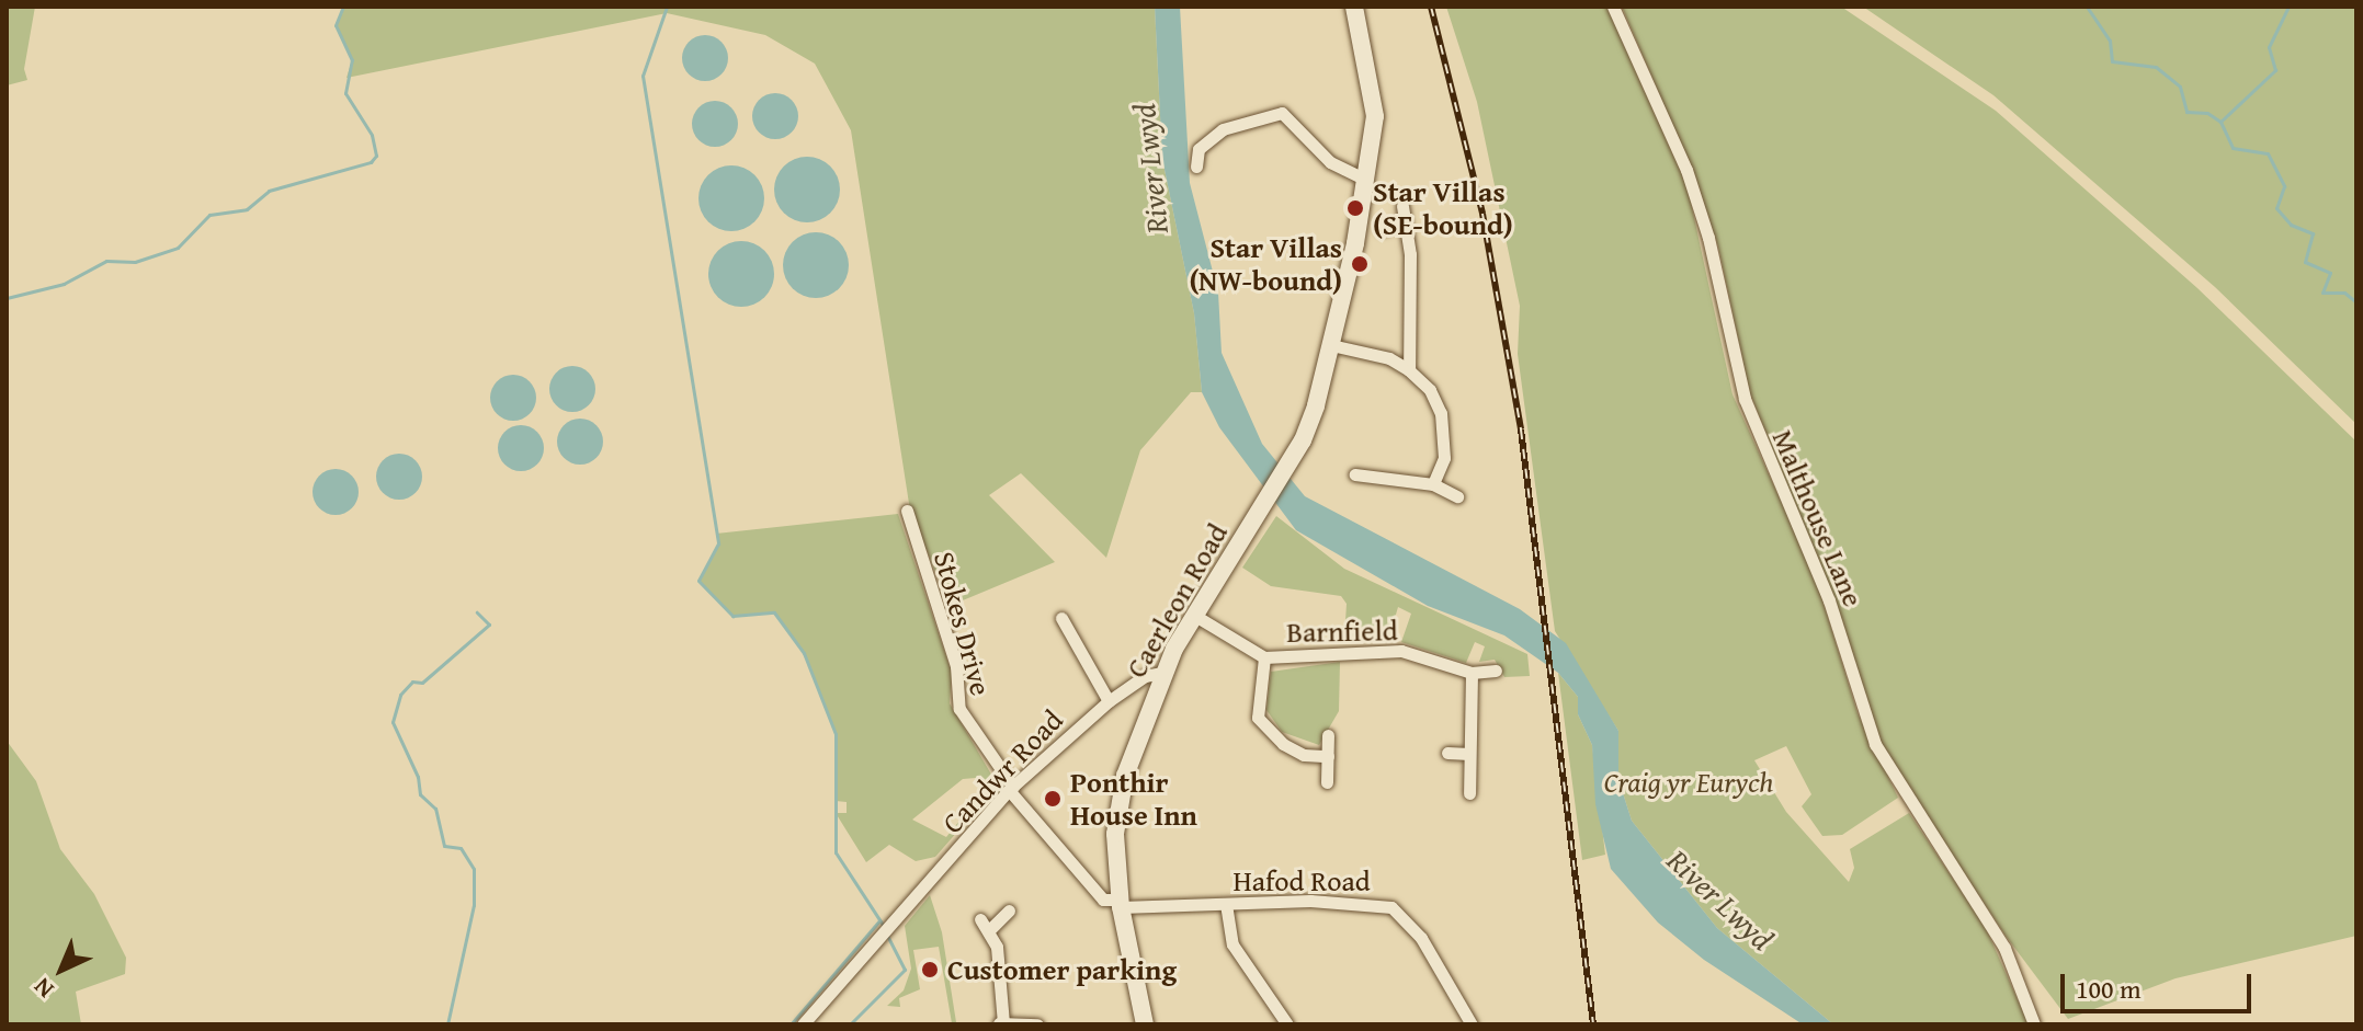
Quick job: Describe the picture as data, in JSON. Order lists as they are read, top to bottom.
{
  "streets": {
    "main road": ["Caerleon Road"],
    "street": [
      "Malthouse Lane",
      "Stokes Drive",
      "Barnfield",
      "Candwr Road",
      "Hafod Road"
    ]
  },
  "crossings": [
    ["Caerleon Road", "Stokes Drive"],
    ["Caerleon Road", "Barnfield"],
    ["Caerleon Road", "Candwr Road"],
    ["Caerleon Road", "Hafod Road"],
    ["Stokes Drive", "Candwr Road"],
    ["Stokes Drive", "Hafod Road"]
  ],
  "water": ["River Lwyd"],
  "parks": ["Craig yr Eurych"],
  "places": [
    "Star Villas (SE-bound)",
    "Star Villas (NW-bound)",
    "Ponthir House Inn",
    "Customer parking"
  ],
  "scale_bar": "100 m",
  "north": "bottom left"
}
